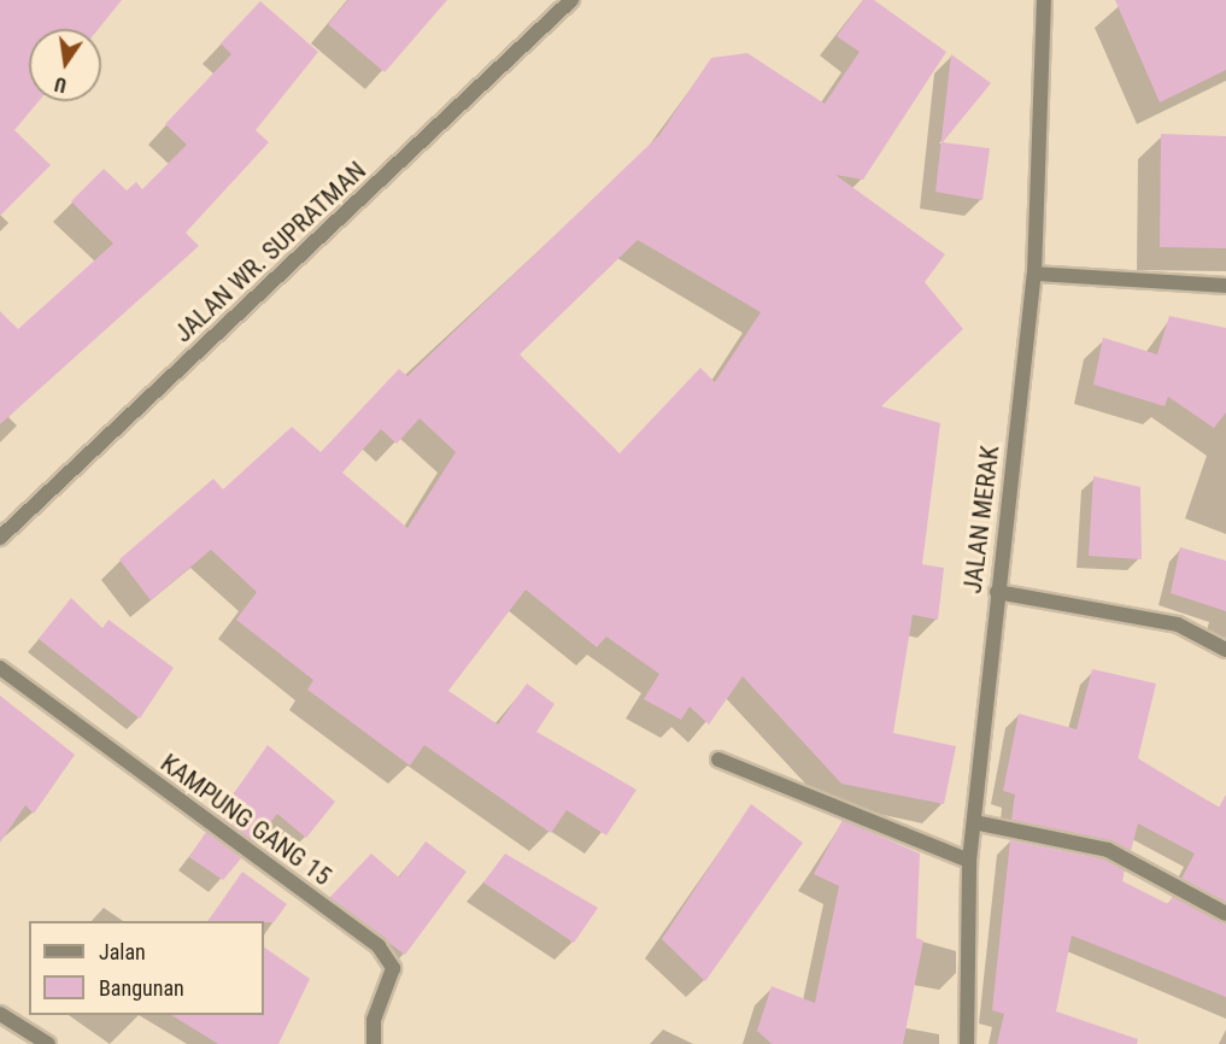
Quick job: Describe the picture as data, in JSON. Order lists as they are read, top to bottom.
{
  "streets": {
    "street": ["JALAN WR. SUPRATMAN", "JALAN MERAK", "KAMPUNG GANG 15"]
  },
  "legend": ["Jalan", "Bangunan"],
  "north": "bottom"
}
